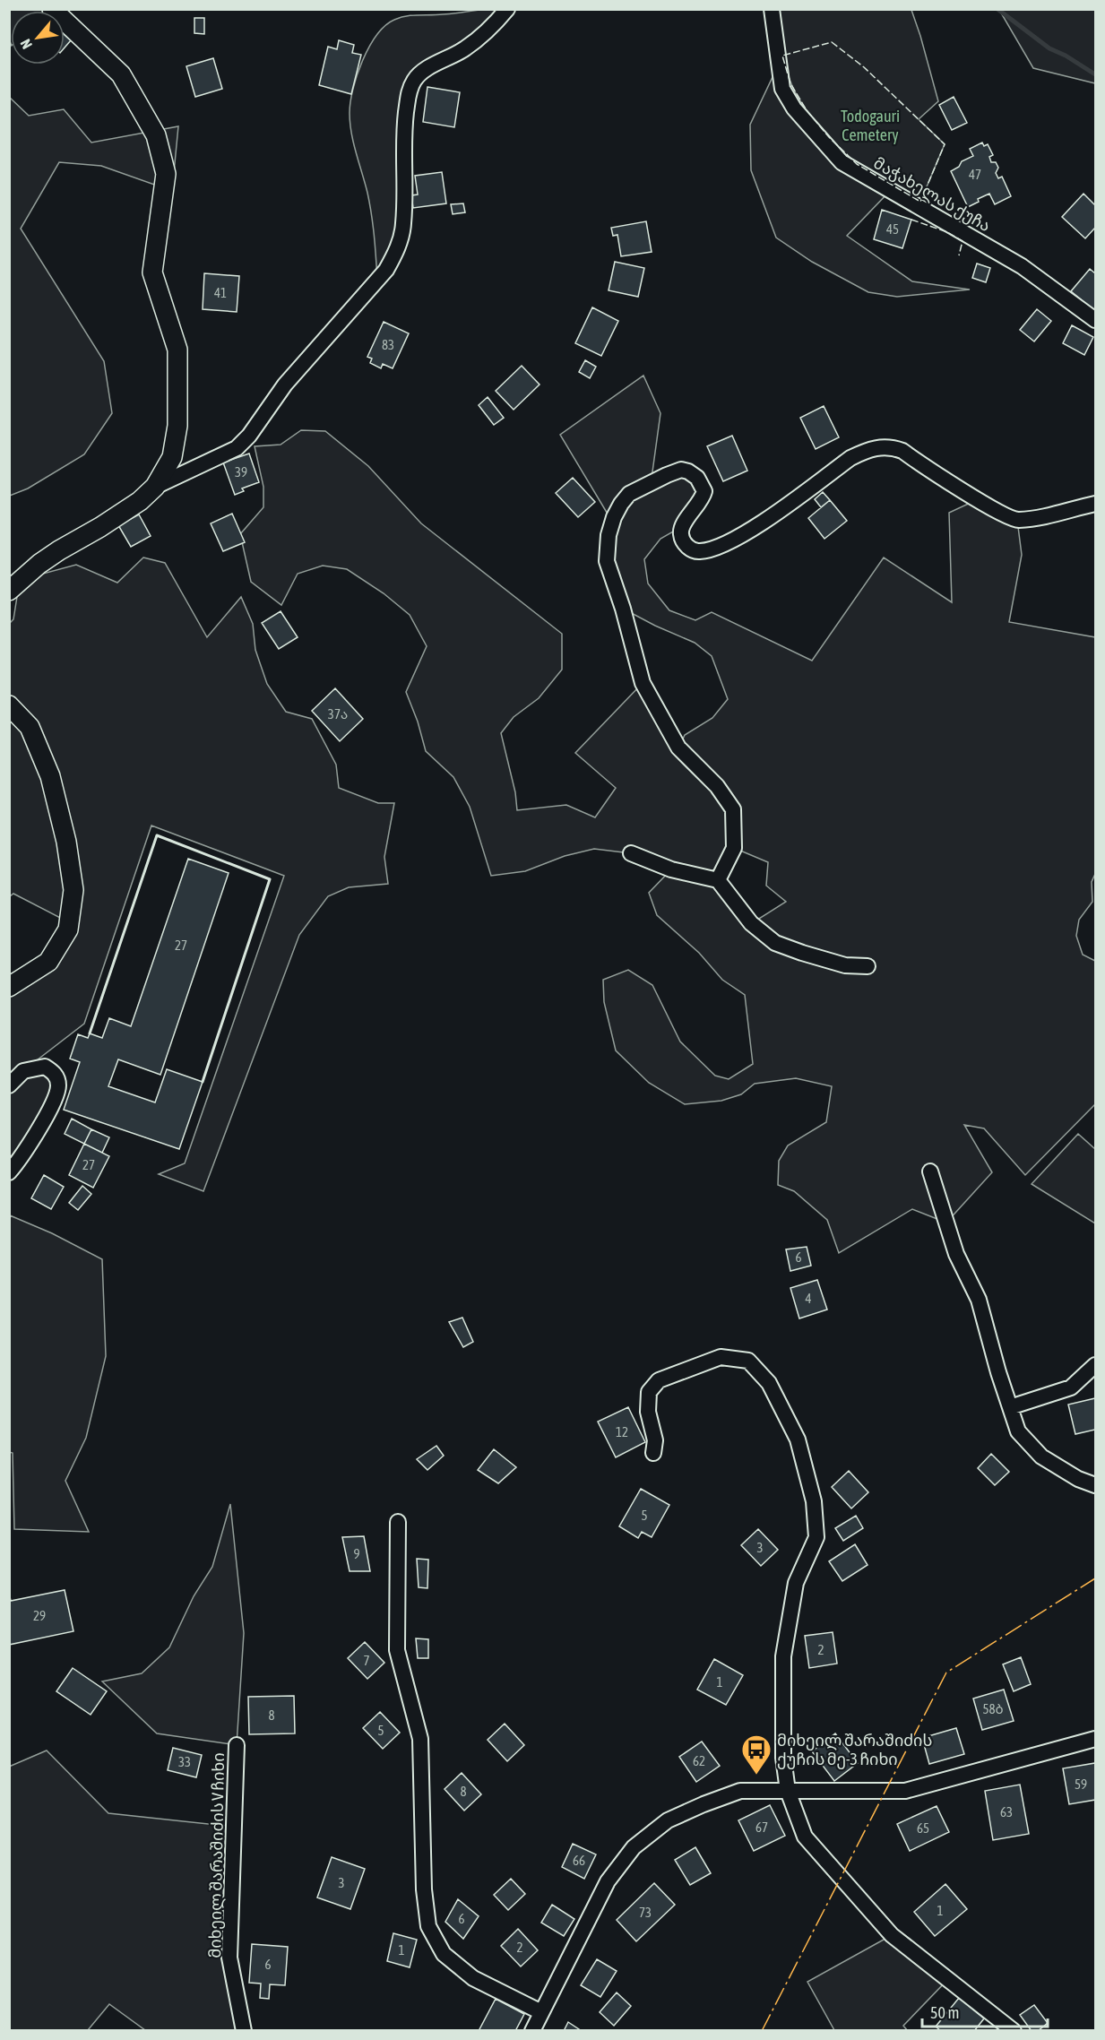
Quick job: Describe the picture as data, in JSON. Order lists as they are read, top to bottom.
{
  "streets": {
    "street": ["მაჭახელას ქუჩა", "მიხეილ შარაშიძის V ჩიხი"]
  },
  "parks": ["Todogauri Cemetery"],
  "places": {
    "bus stop": ["მიხეილ შარაშიძის ქუჩის მე-3 ჩიხი"]
  },
  "house_numbers": [
    "47",
    "45",
    "41",
    "83",
    "39",
    "37ა",
    "27",
    "27",
    "6",
    "4",
    "12",
    "5",
    "3",
    "9",
    "29",
    "2",
    "7",
    "1",
    "58ბ",
    "8",
    "5",
    "62",
    "33",
    "59",
    "8",
    "63",
    "67",
    "65",
    "66",
    "3",
    "1",
    "73",
    "6",
    "2",
    "1",
    "6"
  ],
  "scale_bar": "50 m",
  "north": "bottom left"
}
